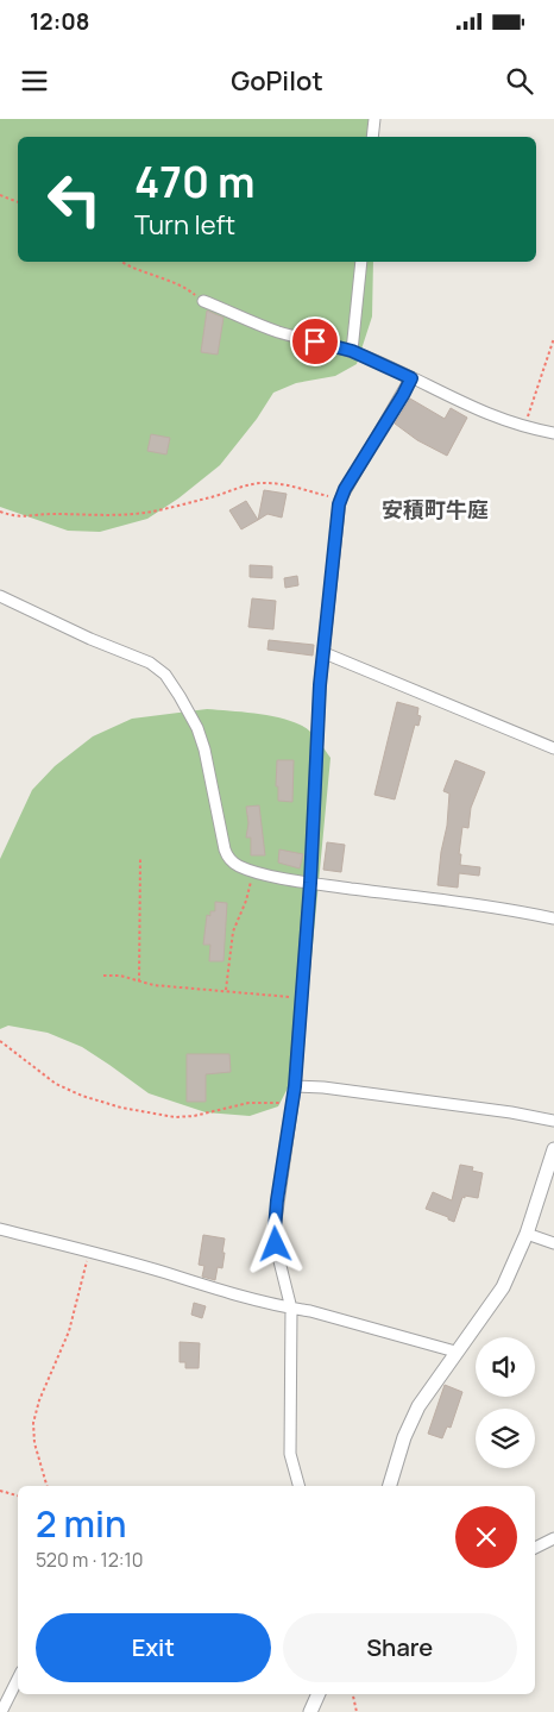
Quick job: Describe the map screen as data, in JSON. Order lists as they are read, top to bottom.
{
  "districts": ["安積町牛庭"],
  "page": {
    "status": "12:08",
    "header": "GoPilot",
    "turn": ["470 m", "Turn left"],
    "heading": ["2 min", "520 m · 12:10"],
    "buttons": ["Exit", "Share"]
  }
}
